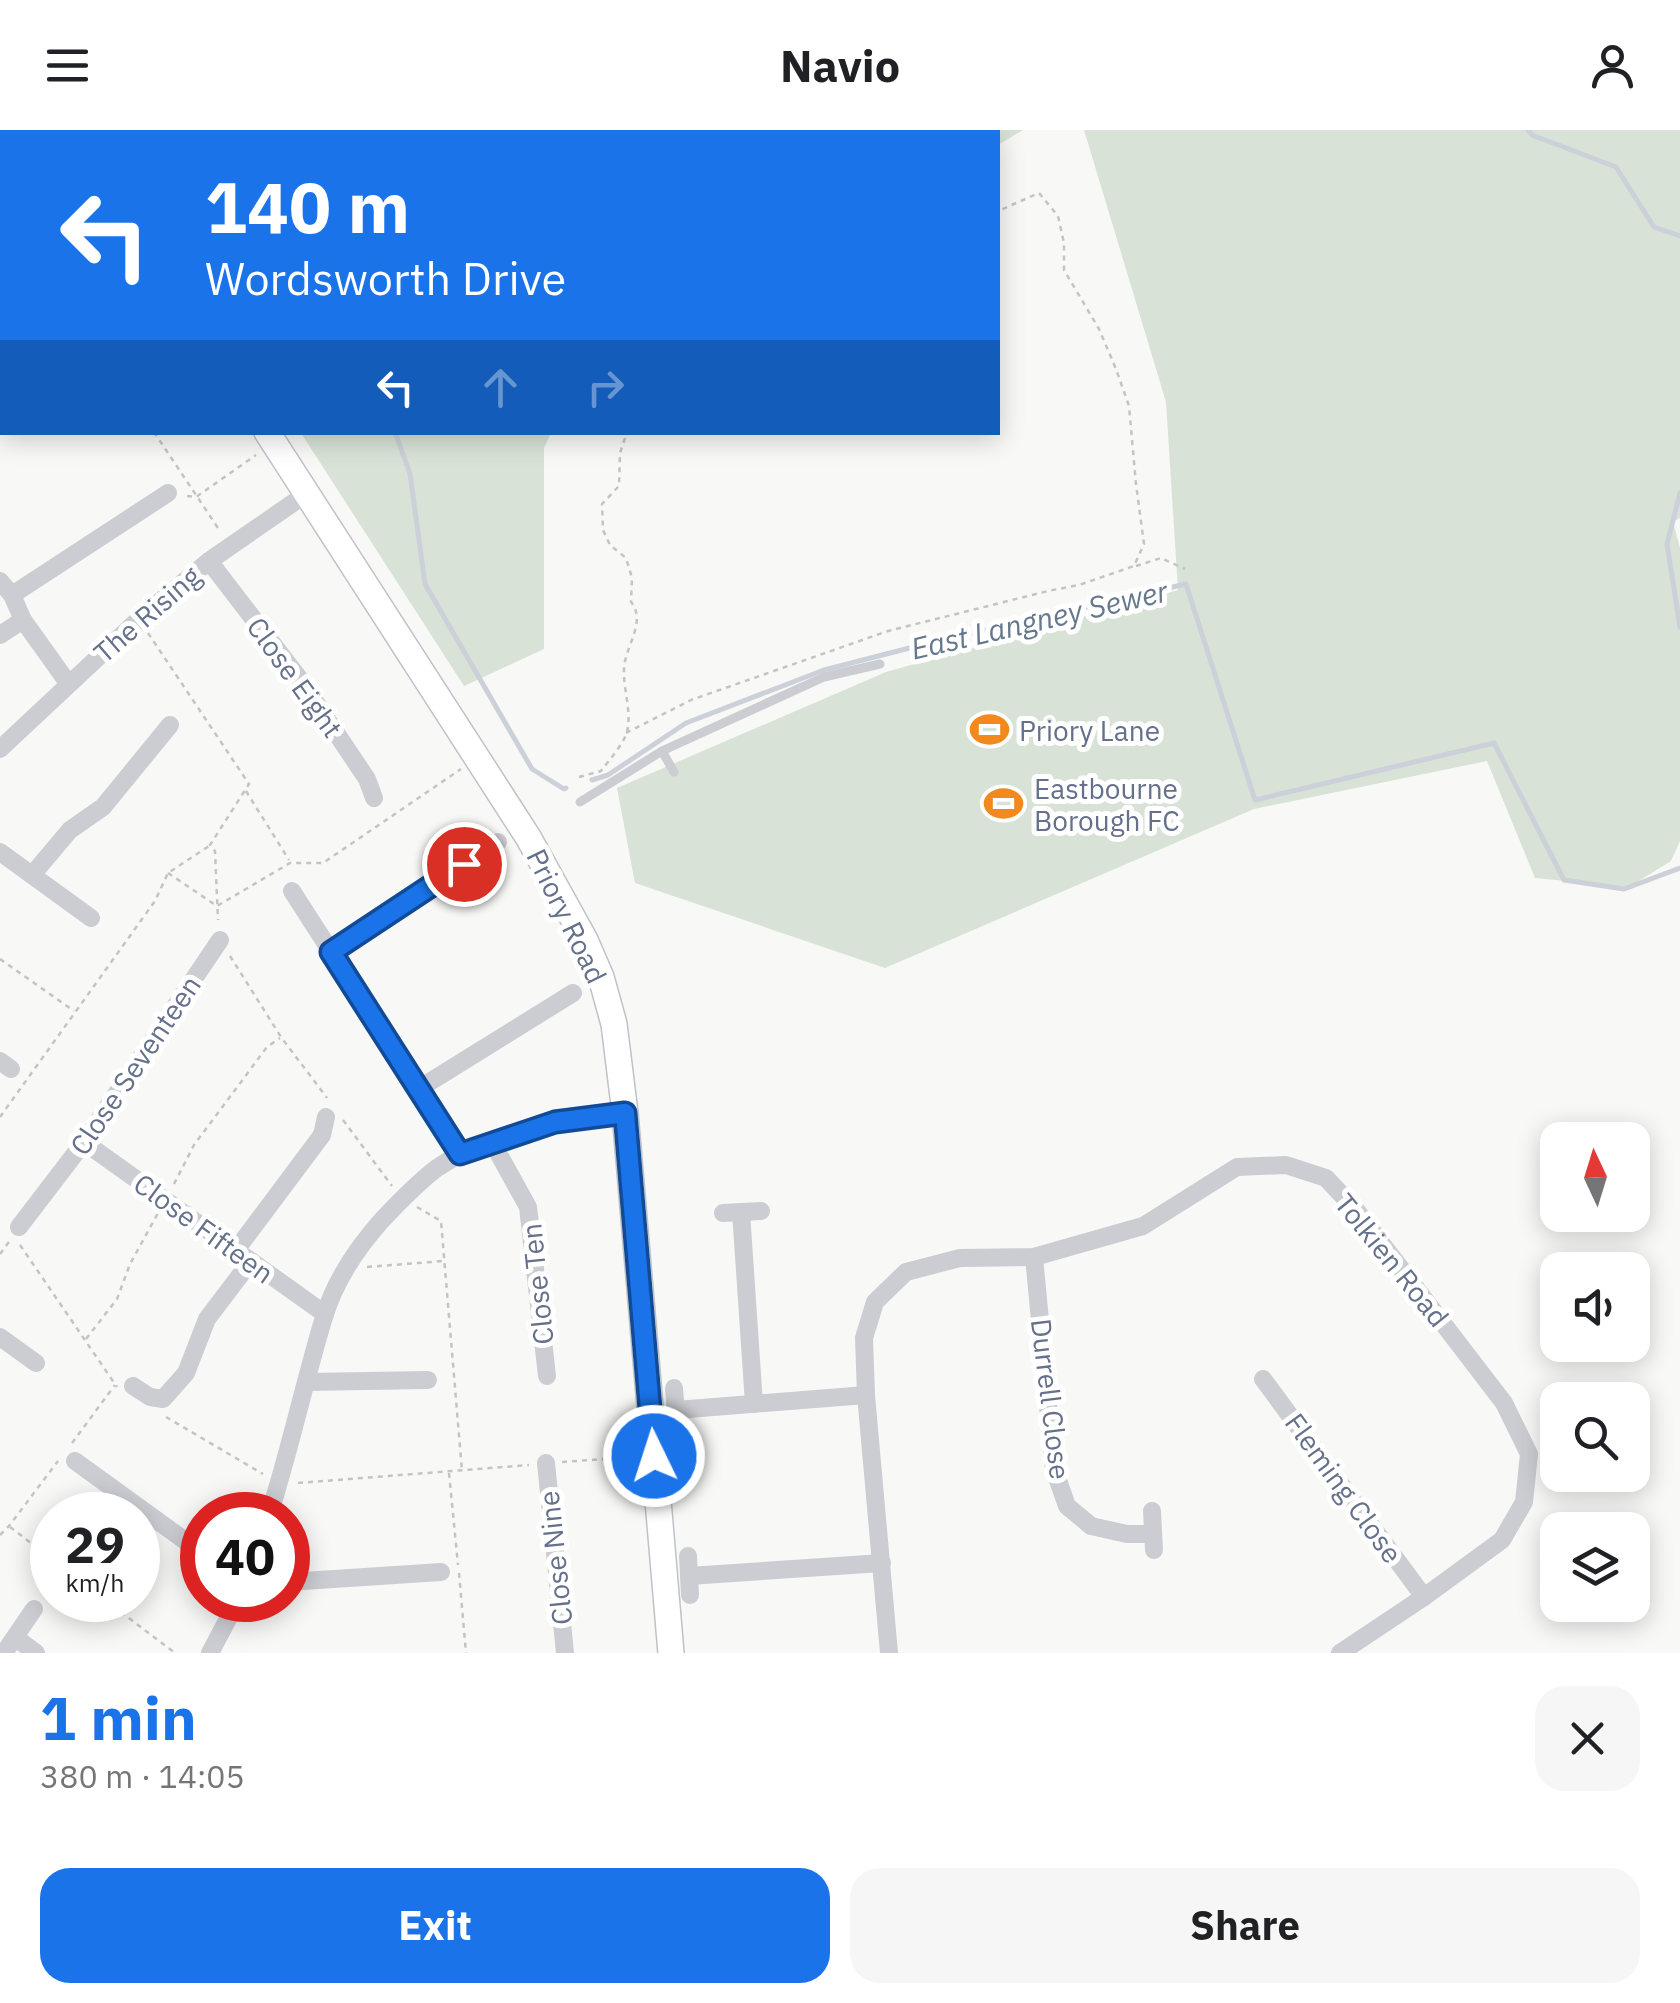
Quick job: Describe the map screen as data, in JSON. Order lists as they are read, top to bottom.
{
  "streets": {
    "street": [
      "The Rising",
      "Close Eight",
      "Priory Road",
      "Close Seventeen",
      "Close Fifteen",
      "Tolkien Road",
      "Close Ten",
      "Durrell Close",
      "Fleming Close",
      "Close Nine"
    ]
  },
  "crossings": [
    ["The Rising", "Close Eight"],
    ["The Rising", "Priory Road"],
    ["Close Seventeen", "Close Fifteen"],
    ["Tolkien Road", "Durrell Close"],
    ["Tolkien Road", "Fleming Close"]
  ],
  "water": ["East Langney Sewer"],
  "places": {
    "sports": ["Priory Lane", "Eastbourne Borough FC"]
  },
  "north": "top",
  "page": {
    "header": "Navio",
    "turn": ["140 m", "Wordsworth Drive"],
    "speed": "29 km/h",
    "limit": "40",
    "heading": ["1 min", "380 m · 14:05"],
    "buttons": ["Exit", "Share"]
  }
}
